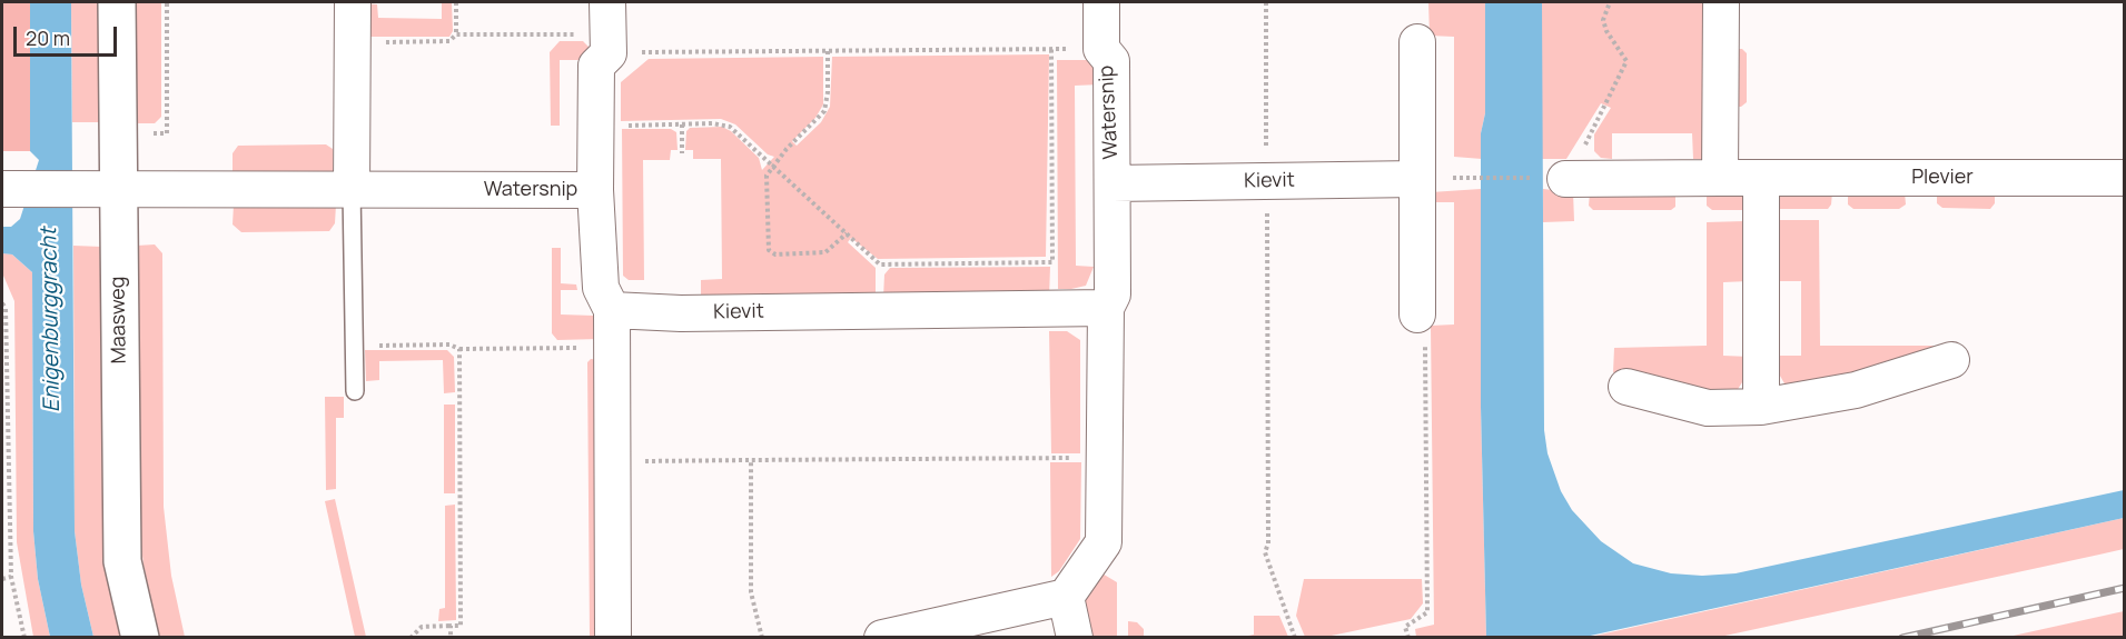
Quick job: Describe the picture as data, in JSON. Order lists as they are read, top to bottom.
{
  "streets": {
    "street": [
      "Watersnip",
      "Plevier",
      "Kievit",
      "Maasweg"
    ]
  },
  "crossings": [
    ["Watersnip", "Kievit"],
    ["Watersnip", "Maasweg"]
  ],
  "water": ["Enigenburggracht"],
  "scale_bar": "20 m"
}
